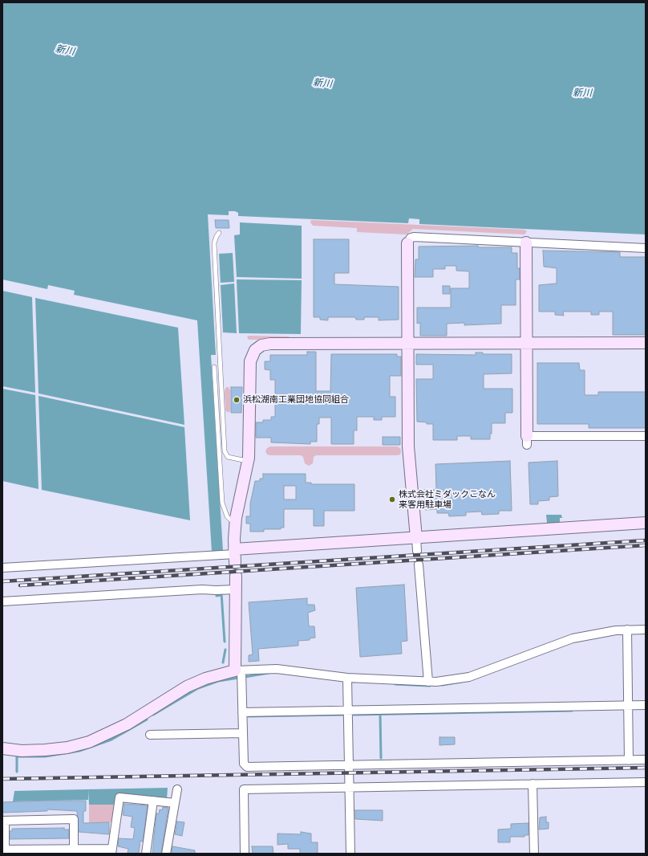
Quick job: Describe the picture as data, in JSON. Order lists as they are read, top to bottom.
{
  "water": ["新川"],
  "places": ["浜松湖南工業団地協同組合", "株式会社ミダックこなん 来客用駐車場"]
}
